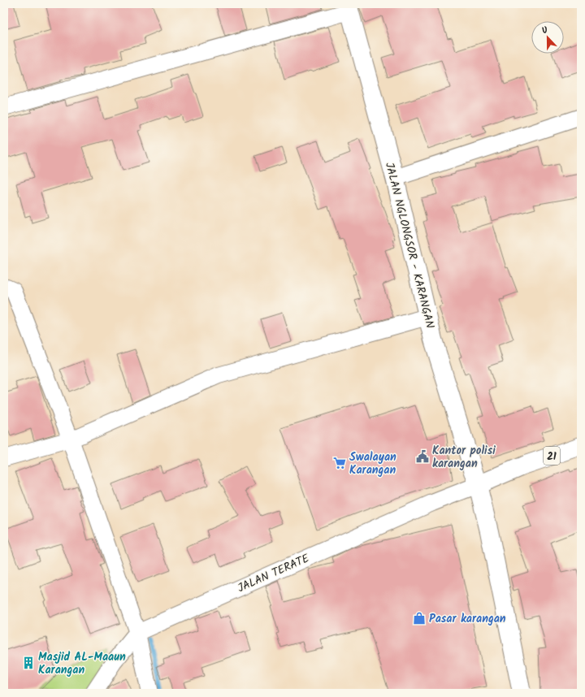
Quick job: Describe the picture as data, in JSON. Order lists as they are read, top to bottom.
{
  "streets": {
    "highway": ["JALAN NGLONGSOR - KARANGAN", "21"],
    "street": ["JALAN TERATE"]
  },
  "crossings": [
    ["JALAN NGLONGSOR - KARANGAN", "21"],
    ["JALAN NGLONGSOR - KARANGAN", "JALAN TERATE"],
    ["21", "JALAN TERATE"]
  ],
  "places": {
    "public building": ["Kantor polisi karangan"],
    "supermarket": ["Swalayan Karangan"],
    "shop": ["Pasar karangan"],
    "building": ["Masjid AL-Maaun Karangan"]
  },
  "north": "top"
}
